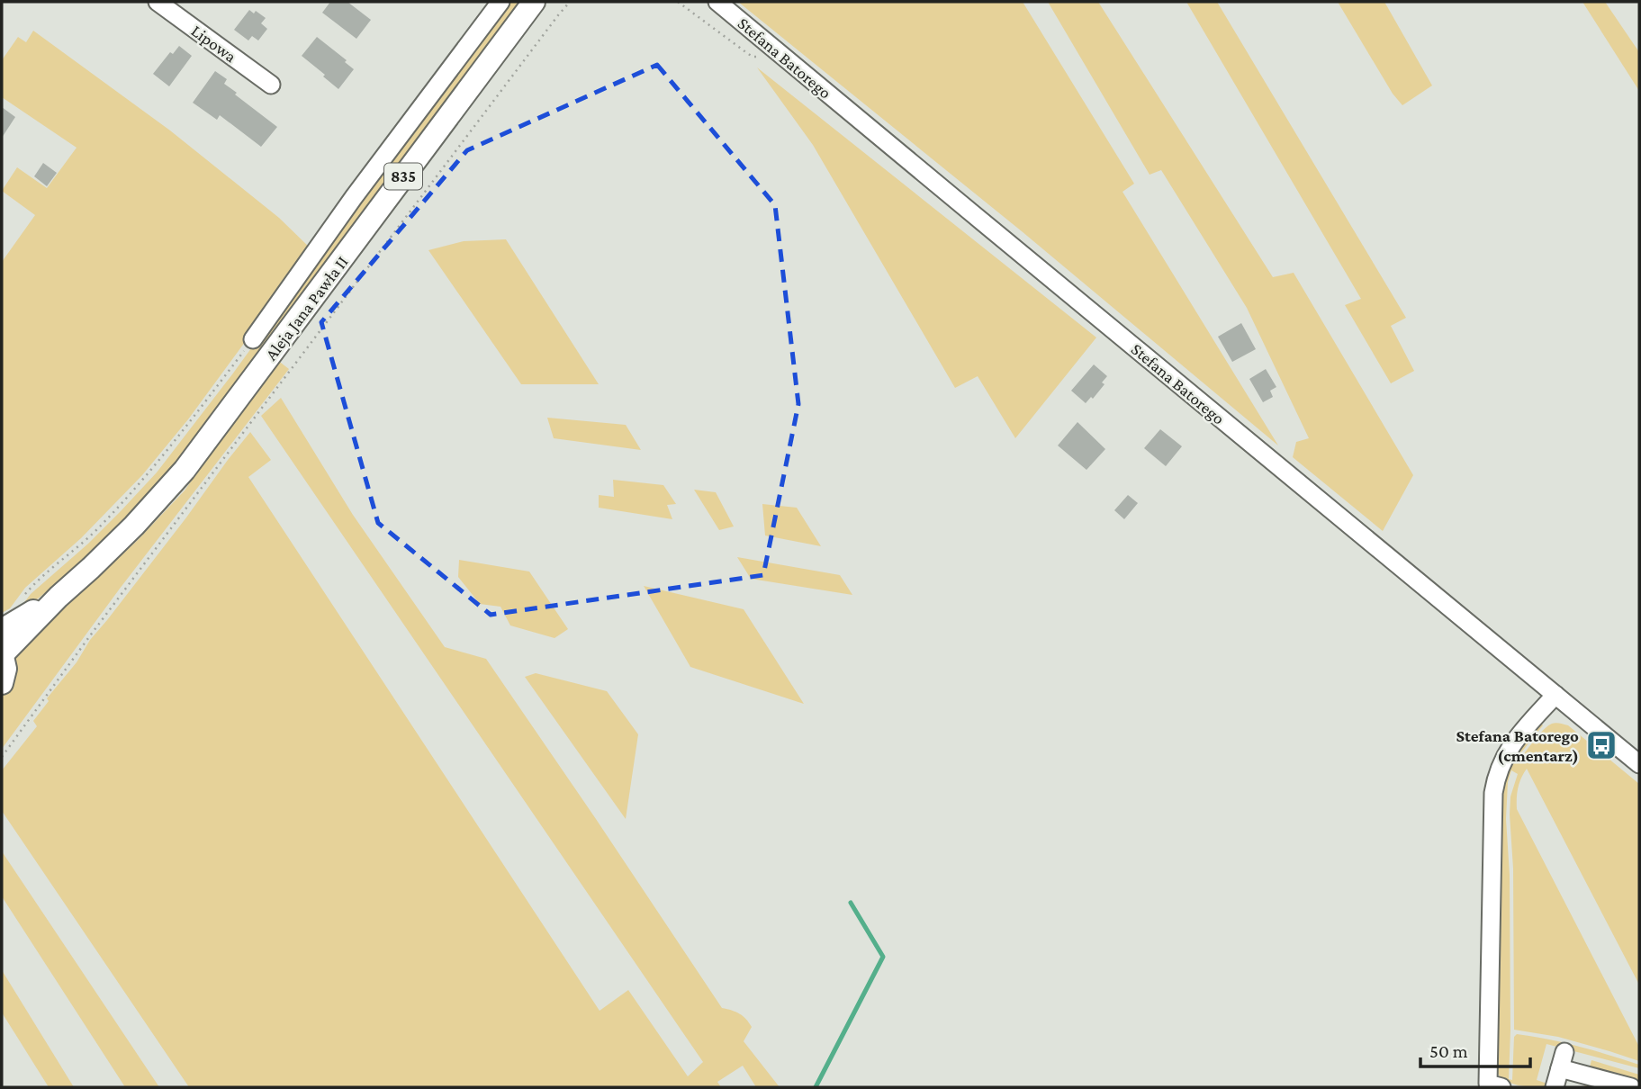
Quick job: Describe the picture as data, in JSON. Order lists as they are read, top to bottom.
{
  "streets": {
    "main road": ["835", "Aleja Jana Pawła II"],
    "street": ["Lipowa", "Stefana Batorego"]
  },
  "crossings": [
    ["835", "Aleja Jana Pawła II"]
  ],
  "places": {
    "bus stop": ["Stefana Batorego (cmentarz)"]
  },
  "scale_bar": "50 m"
}
